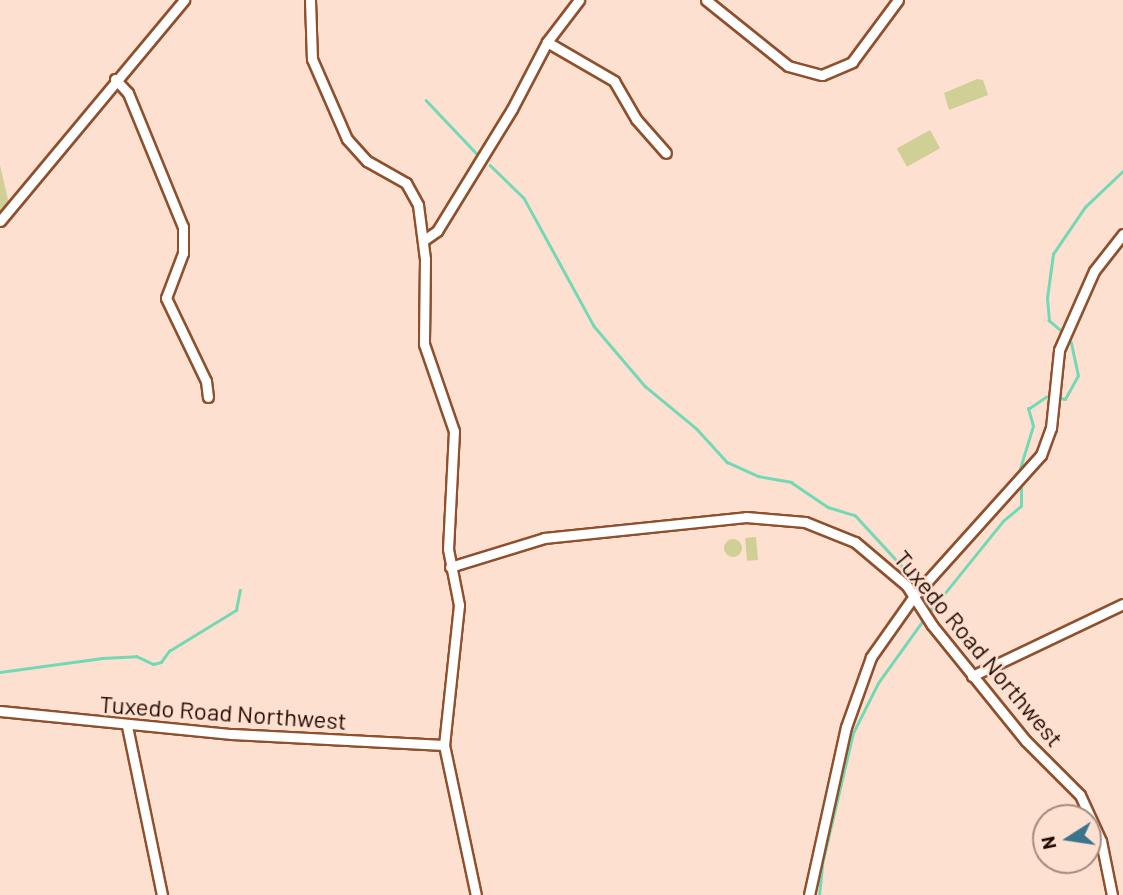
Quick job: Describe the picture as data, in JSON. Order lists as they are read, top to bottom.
{
  "streets": {
    "street": ["Tuxedo Road Northwest"]
  },
  "north": "left"
}
